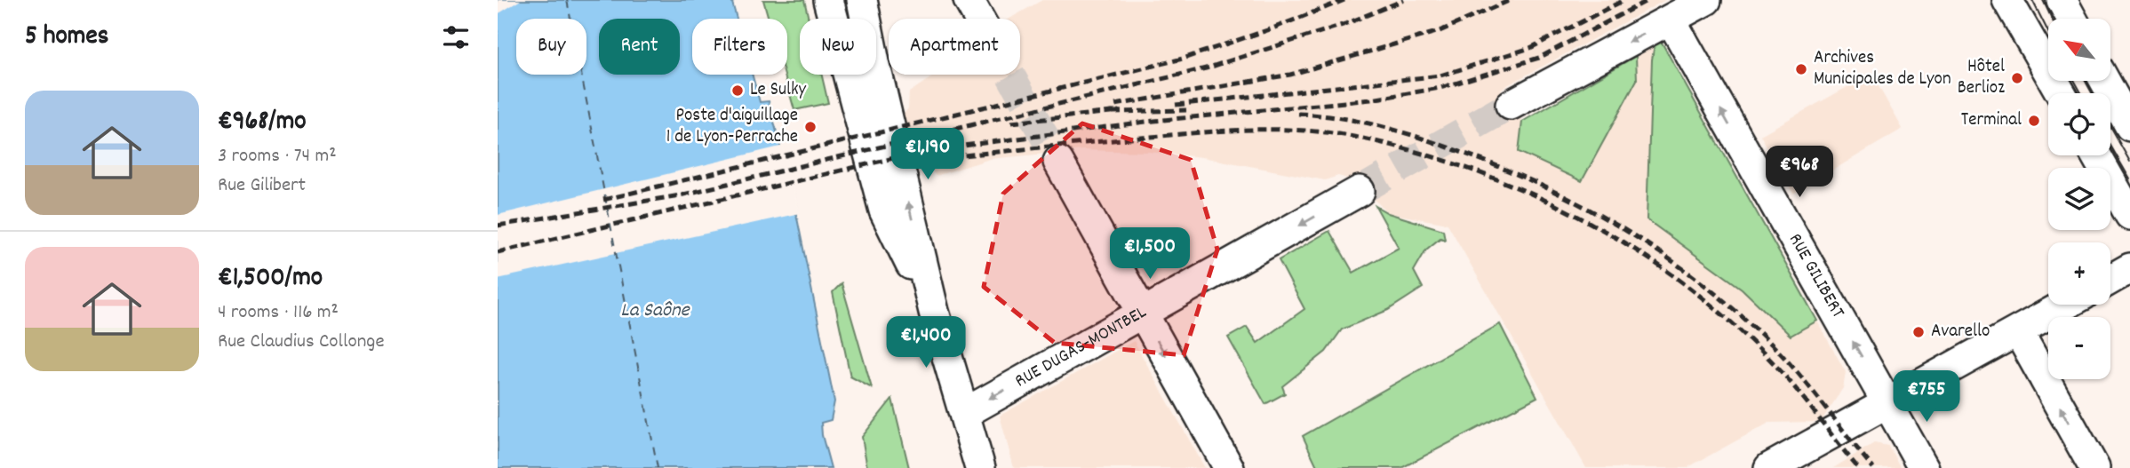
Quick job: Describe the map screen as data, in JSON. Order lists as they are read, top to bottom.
{
  "streets": {
    "street": ["RUE GILIBERT", "RUE DUGAS-MONTBEL"]
  },
  "one_way": ["RUE GILIBERT", "RUE DUGAS-MONTBEL"],
  "water": ["La Saône"],
  "places": [
    "Archives Municipales de Lyon",
    "Hôtel Berlioz",
    "Le Sulky",
    "Terminal",
    "Poste d'aiguillage 1 de Lyon-Perrache",
    "Avarello"
  ],
  "north": "top left",
  "page": {
    "heading": "5 homes",
    "map_buttons": ["+", "−"],
    "chip": [
      "Buy",
      "Rent",
      "Filters",
      "New",
      "Apartment"
    ],
    "list": [
      {
        "name": "€968/mo",
        "note": "3 rooms · 74 m² · Rue Gilibert"
      },
      {
        "name": "€1,500/mo",
        "note": "4 rooms · 116 m² · Rue Claudius Collonge"
      }
    ],
    "price": [
      "€1,190",
      "€968",
      "€1,500",
      "€1,400",
      "€755"
    ]
  }
}
